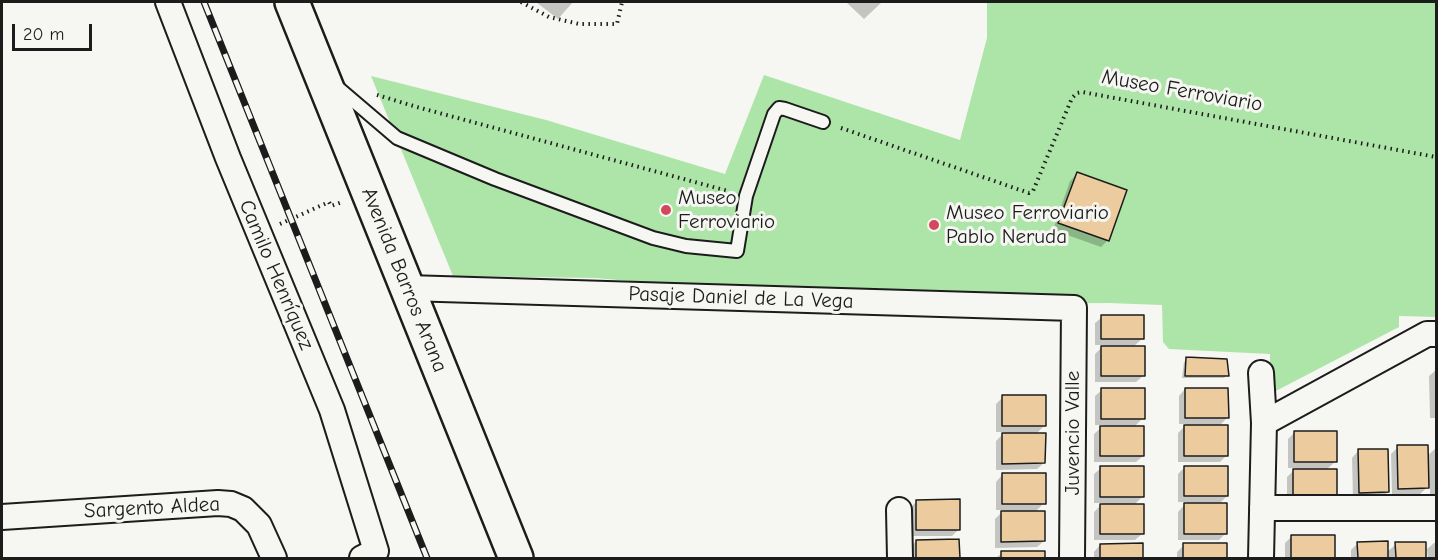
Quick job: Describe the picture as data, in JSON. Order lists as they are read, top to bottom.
{
  "streets": {
    "main road": ["Avenida Barros Arana"],
    "street": [
      "Camilo Henríquez",
      "Pasaje Daniel de La Vega",
      "Juvencio Valle",
      "Sargento Aldea"
    ],
    "path": ["Museo Ferroviario"]
  },
  "crossings": [
    ["Avenida Barros Arana", "Pasaje Daniel de La Vega"],
    ["Pasaje Daniel de La Vega", "Juvencio Valle"]
  ],
  "places": ["Museo Ferroviario", "Museo Ferroviario Pablo Neruda"],
  "scale_bar": "20 m"
}
